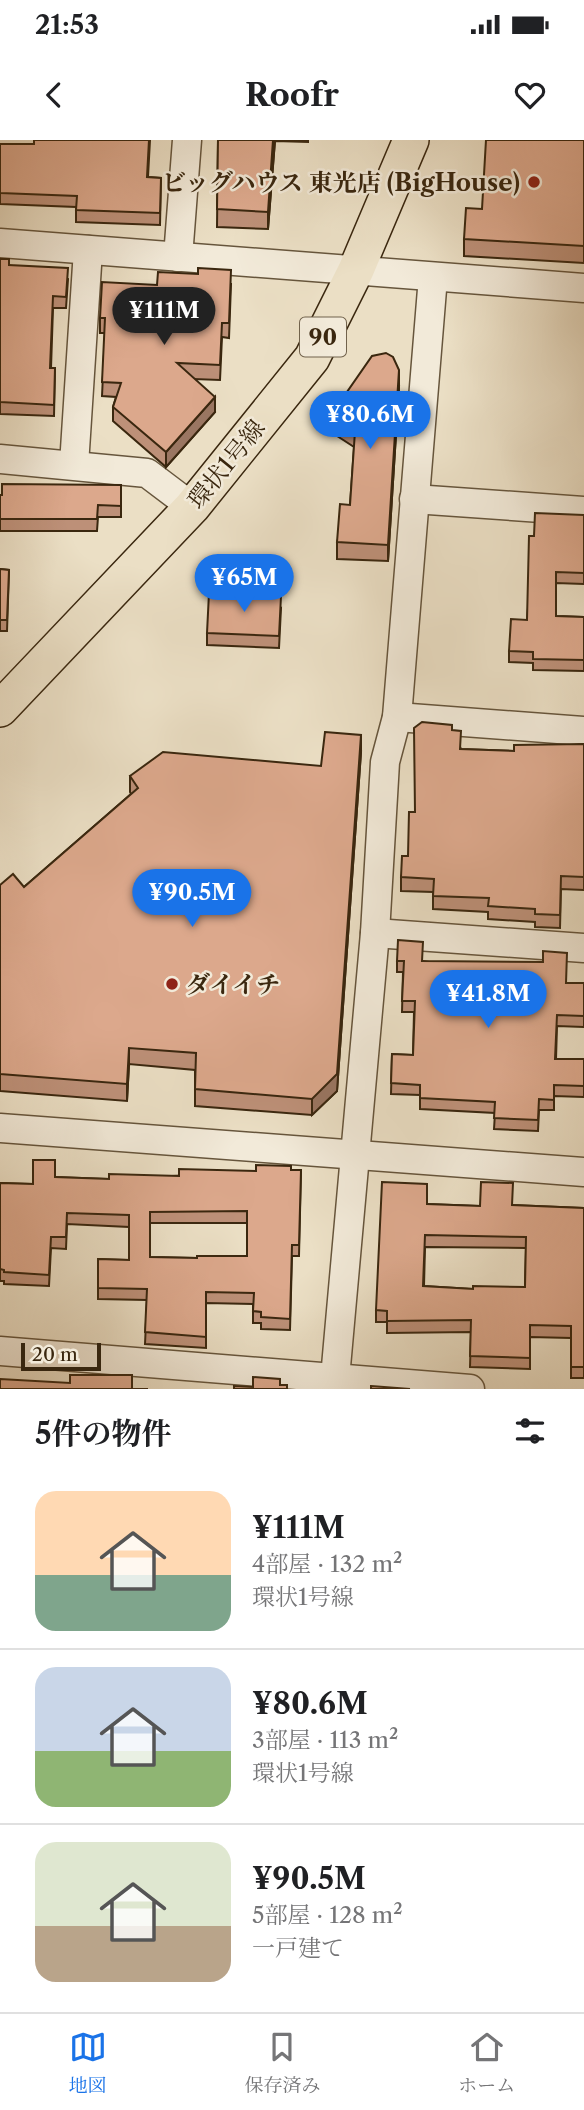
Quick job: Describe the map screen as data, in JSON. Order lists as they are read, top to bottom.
{
  "streets": {
    "main road": ["90", "環状1号線"]
  },
  "places": ["ビッグハウス 東光店 (BigHouse)", "ダイイチ"],
  "scale_bar": "20 m",
  "page": {
    "status": "21:53",
    "header": "Roofr",
    "price": [
      "¥111M",
      "¥80.6M",
      "¥65M",
      "¥90.5M",
      "¥41.8M"
    ],
    "scale": "20 m",
    "heading": "5件の物件",
    "list": [
      {
        "name": "¥111M",
        "note": "4部屋 · 132 m² · 環状1号線"
      },
      {
        "name": "¥80.6M",
        "note": "3部屋 · 113 m² · 環状1号線"
      },
      {
        "name": "¥90.5M",
        "note": "5部屋 · 128 m² · 一戸建て"
      }
    ],
    "tabs": ["地図", "保存済み", "ホーム"]
  }
}
